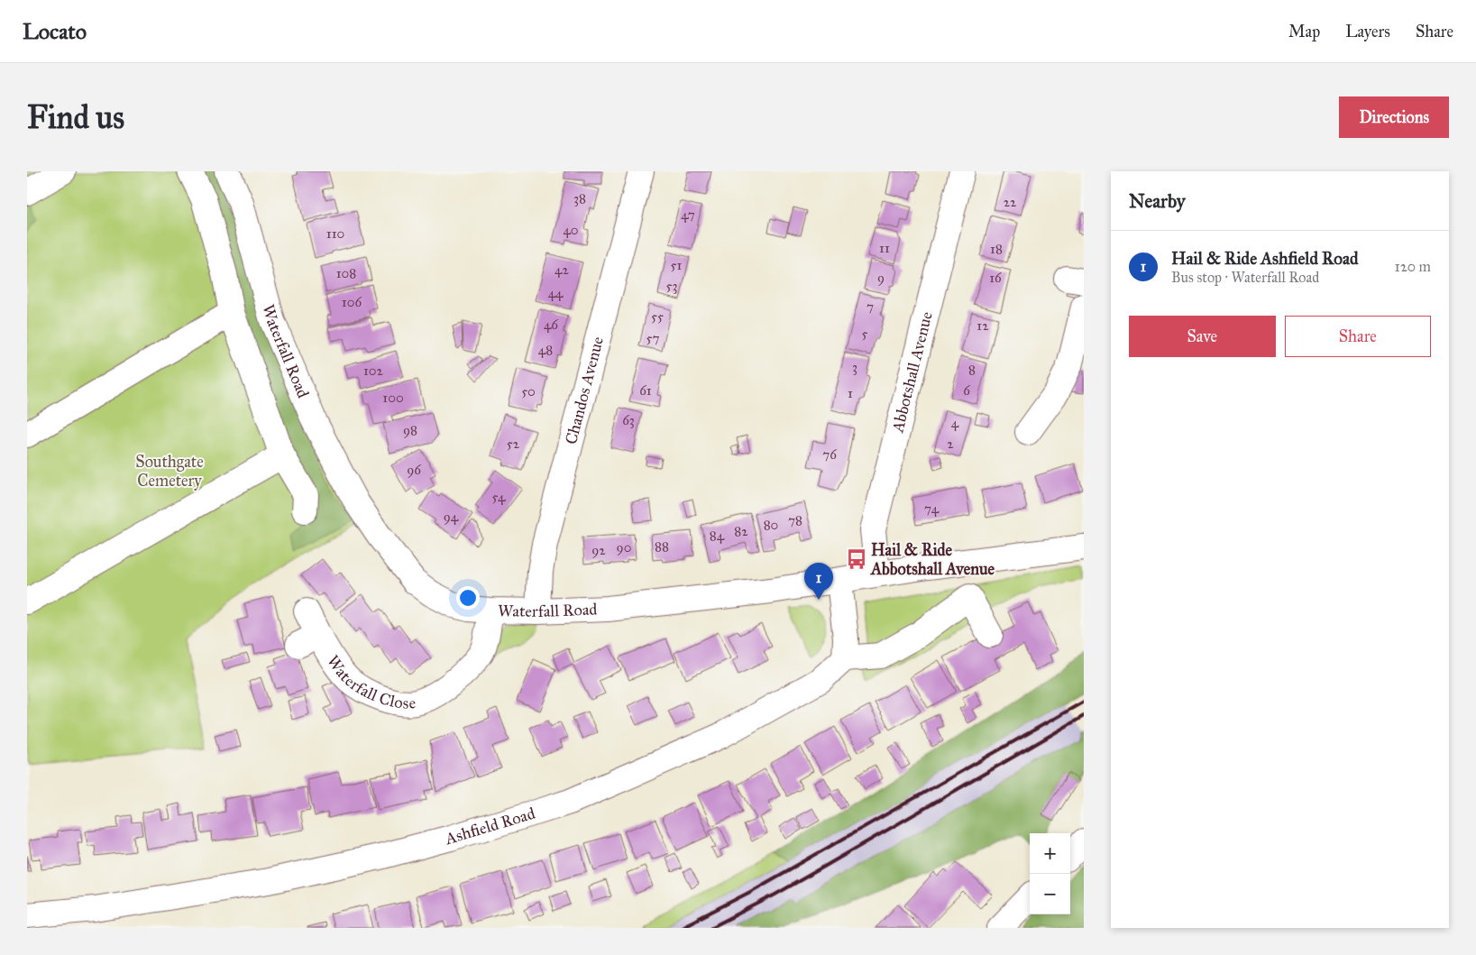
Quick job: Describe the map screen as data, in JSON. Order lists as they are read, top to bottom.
{
  "streets": {
    "street": [
      "Waterfall Road",
      "Abbotshall Avenue",
      "Chandos Avenue",
      "Waterfall Close",
      "Ashfield Road"
    ]
  },
  "crossings": [
    ["Waterfall Road", "Abbotshall Avenue"],
    ["Waterfall Road", "Chandos Avenue"],
    ["Waterfall Road", "Waterfall Close"]
  ],
  "parks": ["Southgate Cemetery"],
  "places": {
    "bus stop": ["Hail & Ride Abbotshall Avenue"]
  },
  "house_numbers": [
    "38",
    "22",
    "47",
    "40",
    "110",
    "11",
    "18",
    "51",
    "42",
    "108",
    "9",
    "16",
    "53",
    "44",
    "106",
    "7",
    "55",
    "46",
    "12",
    "5",
    "57",
    "48",
    "3",
    "8",
    "102",
    "61",
    "6",
    "50",
    "1",
    "100",
    "63",
    "4",
    "98",
    "52",
    "2",
    "76",
    "96",
    "54",
    "74",
    "94",
    "78",
    "80",
    "82",
    "84",
    "88",
    "90",
    "92"
  ],
  "page": {
    "header": "Locato",
    "nav": ["Map", "Layers", "Share"],
    "buttons": [
      "Directions",
      ["Save", "Share"]
    ],
    "title": "Find us",
    "heading": "Nearby",
    "list": [
      {
        "mark": "1",
        "name": "Hail & Ride Ashfield Road",
        "note": "Bus stop · Waterfall Road",
        "value": "120 m"
      }
    ],
    "pins": "1",
    "map_buttons": ["+", "−"]
  }
}
